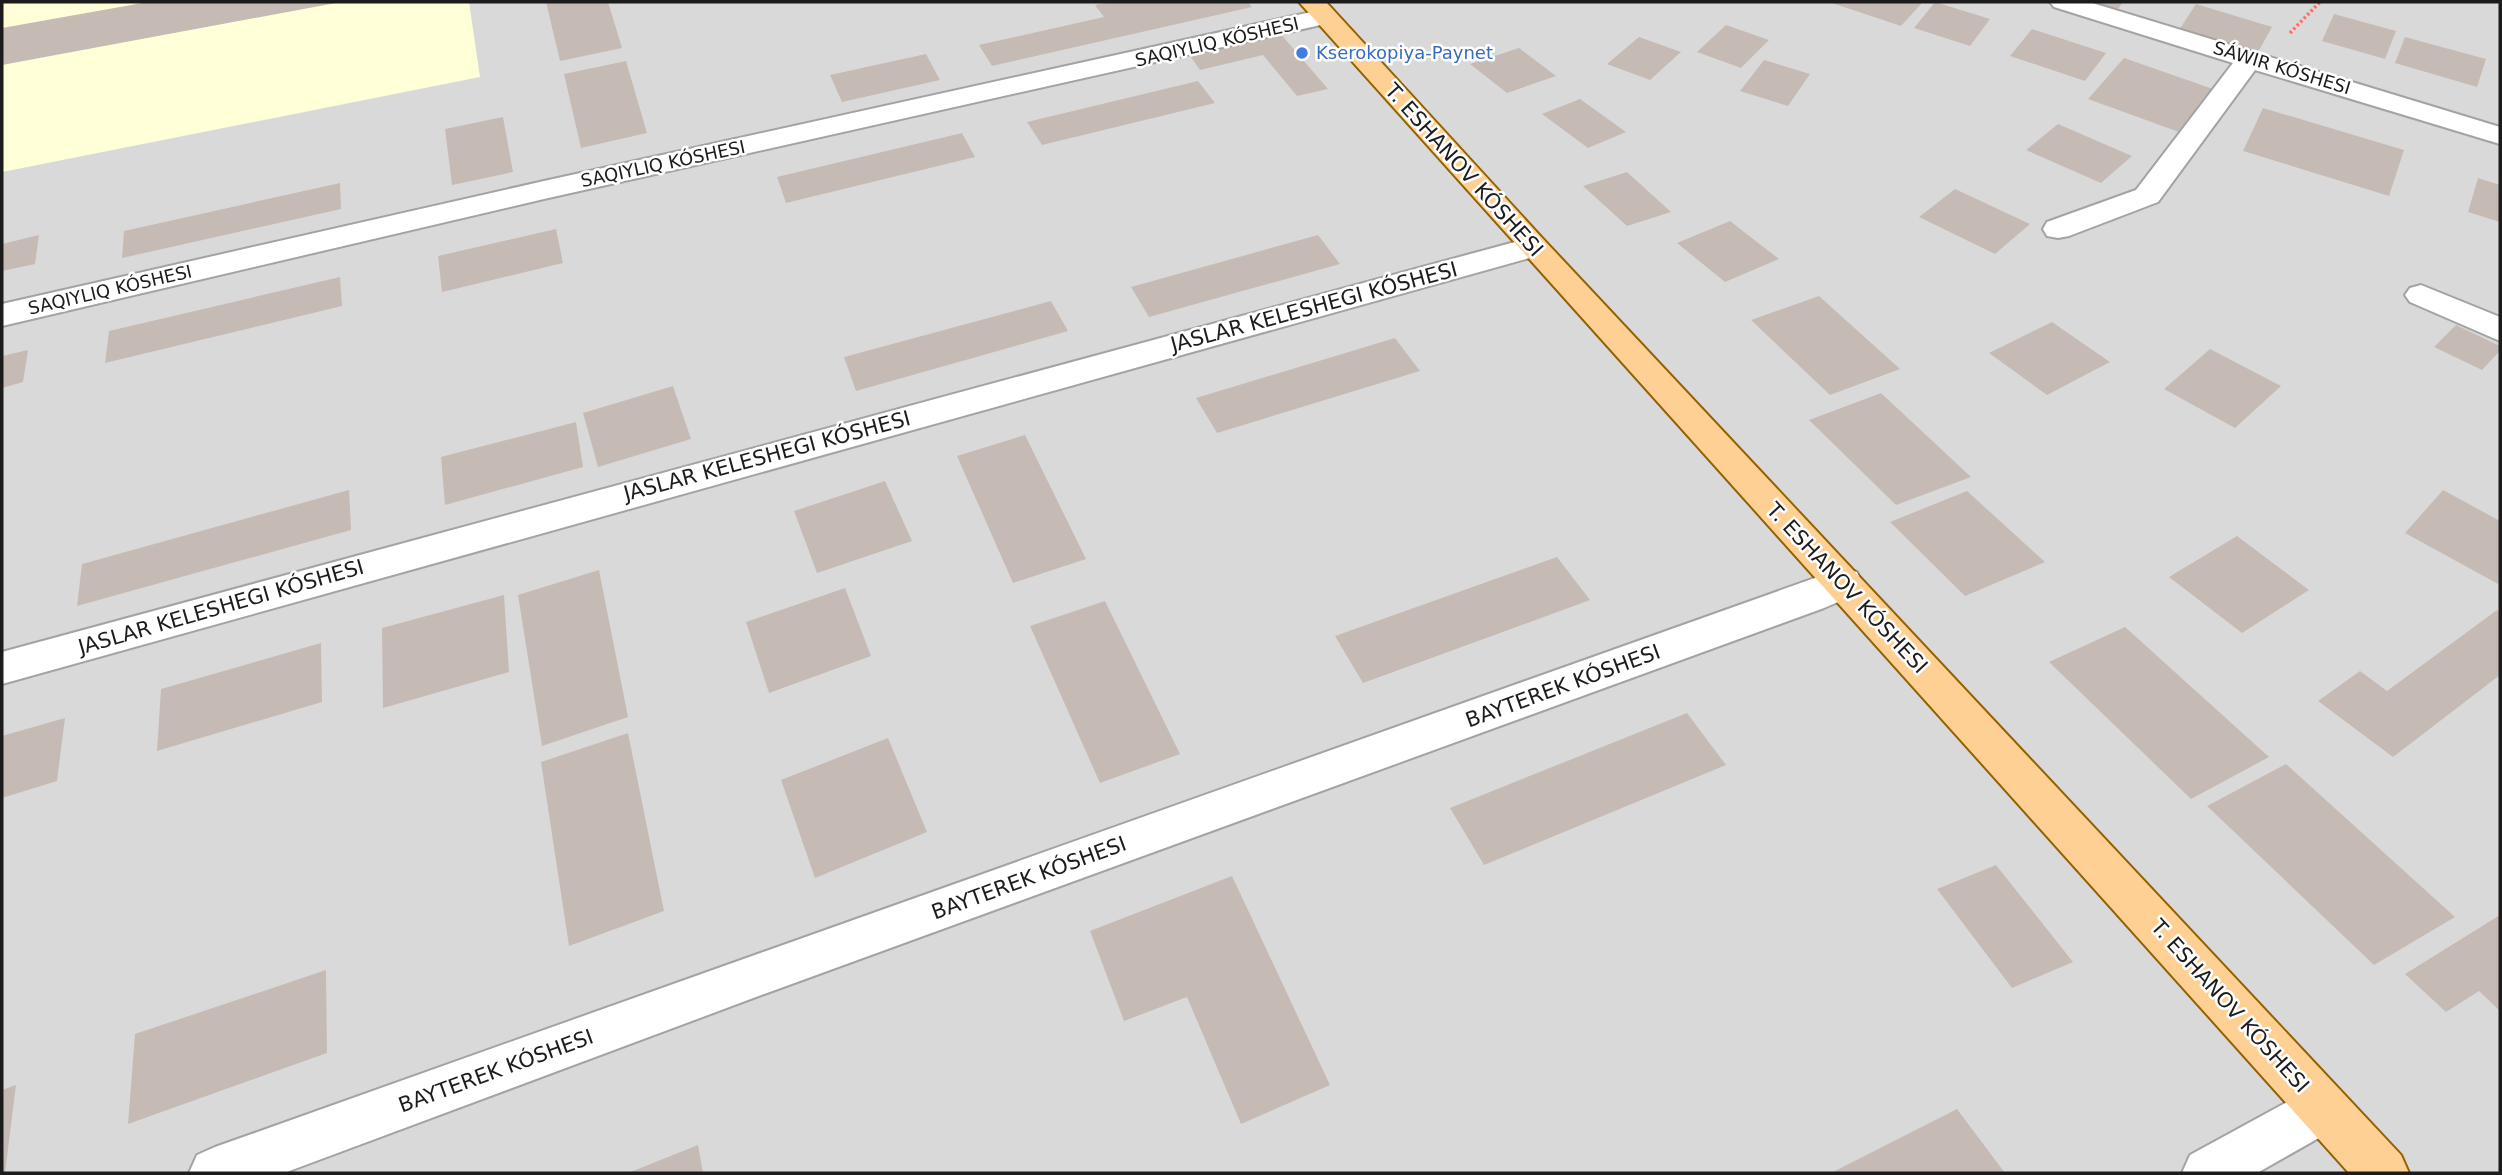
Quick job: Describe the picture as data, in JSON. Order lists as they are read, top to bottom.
{
  "streets": {
    "main road": ["T. ESHANOV KÓSHESI"],
    "street": ["SÁWIR KÓSHESI", "JASLAR KELESHEGI KÓSHESI", "BAYTEREK KÓSHESI"]
  },
  "crossings": [
    ["T. ESHANOV KÓSHESI", "JASLAR KELESHEGI KÓSHESI"],
    ["T. ESHANOV KÓSHESI", "BAYTEREK KÓSHESI"]
  ],
  "places": ["Kserokopiya-Paynet"]
}
